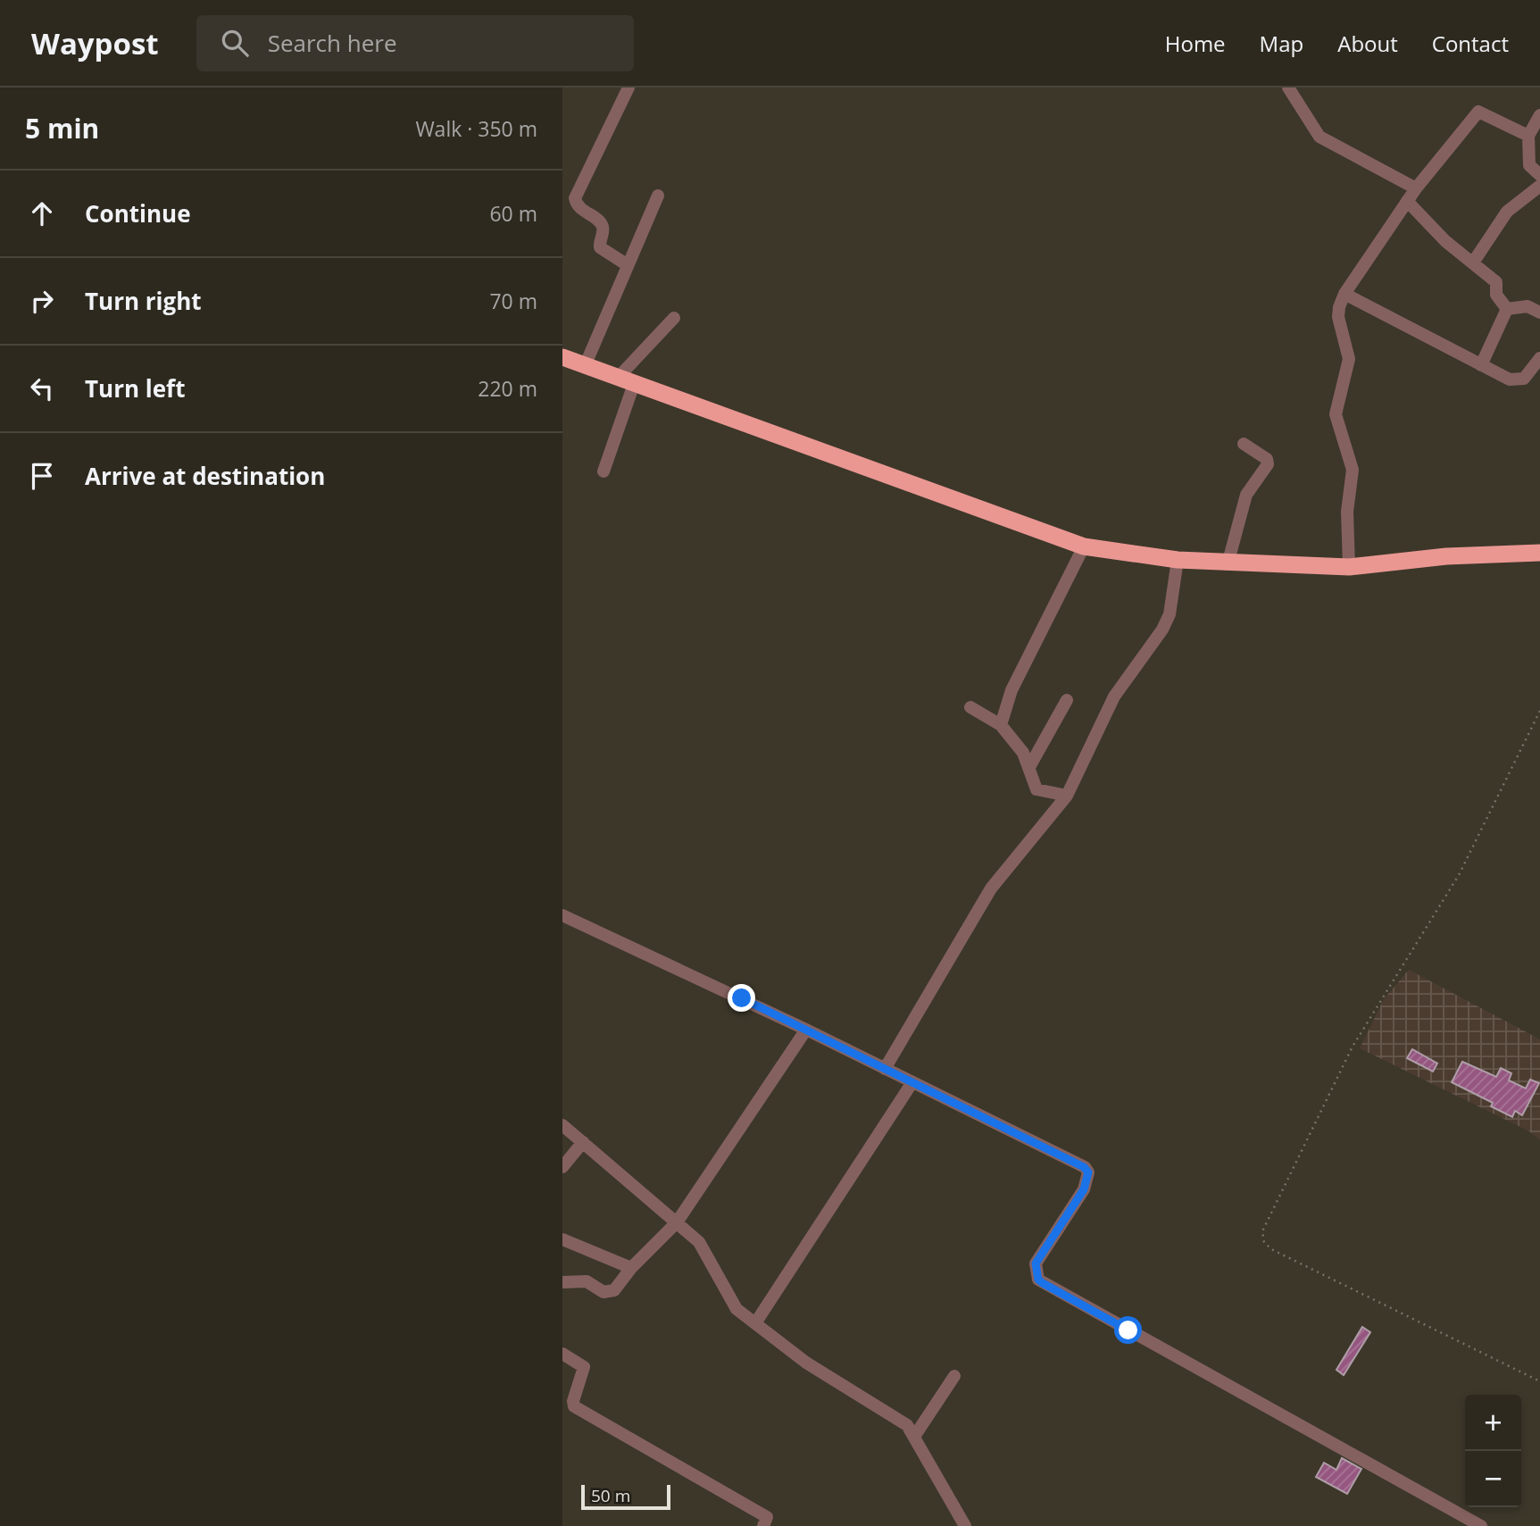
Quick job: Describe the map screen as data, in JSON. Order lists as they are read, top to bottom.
{
  "scale_bar": "50 m",
  "page": {
    "header": "Waypost",
    "search": "Search here",
    "nav": [
      "Home",
      "Map",
      "About",
      "Contact"
    ],
    "heading": ["5 min", "Walk · 350 m"],
    "list": [
      ["Continue", "60 m"],
      ["Turn right", "70 m"],
      ["Turn left", "220 m"],
      "Arrive at destination"
    ],
    "map_buttons": ["+", "−"],
    "scale": "50 m"
  }
}
